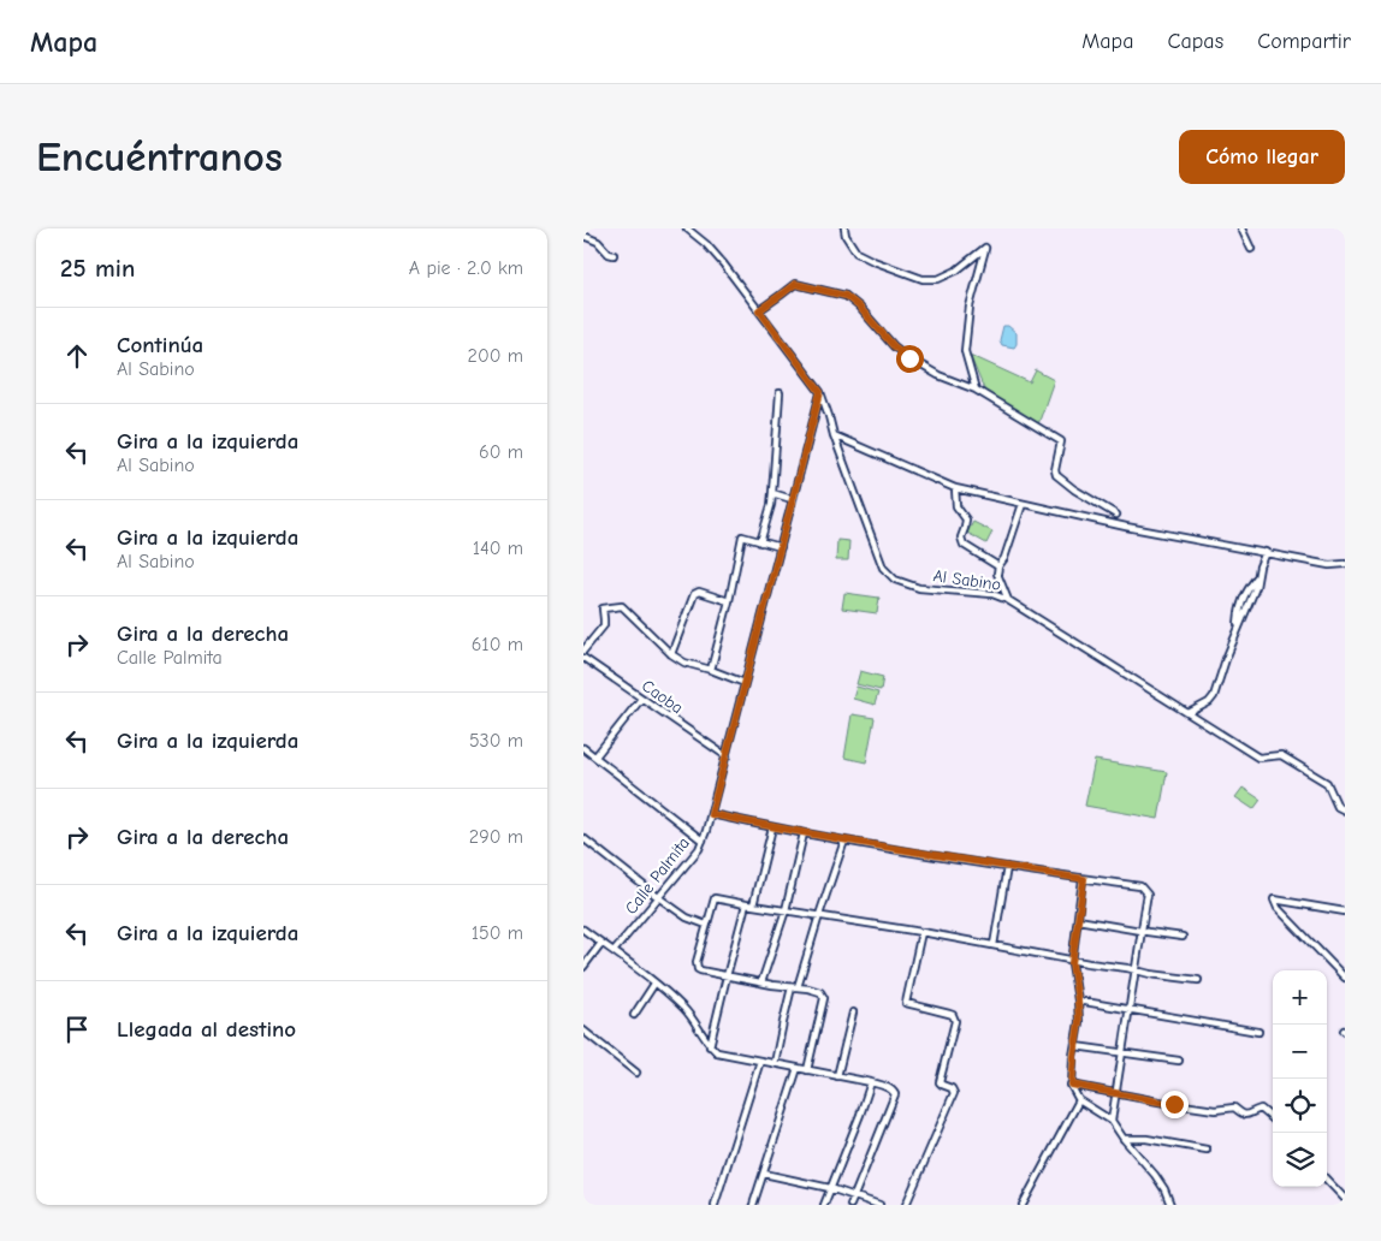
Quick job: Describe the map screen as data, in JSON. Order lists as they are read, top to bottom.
{
  "streets": {
    "street": ["Al Sabino", "Caoba", "Calle Palmita"]
  },
  "crossings": [
    ["Al Sabino", "Calle Palmita"],
    ["Caoba", "Calle Palmita"]
  ],
  "page": {
    "header": "Mapa",
    "nav": ["Mapa", "Capas", "Compartir"],
    "buttons": "Cómo llegar",
    "title": "Encuéntranos",
    "heading": ["25 min", "A pie · 2.0 km"],
    "list": [
      ["Continúa", "Al Sabino", "200 m"],
      ["Gira a la izquierda", "Al Sabino", "60 m"],
      ["Gira a la izquierda", "Al Sabino", "140 m"],
      ["Gira a la derecha", "Calle Palmita", "610 m"],
      ["Gira a la izquierda", "530 m"],
      ["Gira a la derecha", "290 m"],
      ["Gira a la izquierda", "150 m"],
      "Llegada al destino"
    ],
    "map_buttons": ["+", "−"]
  }
}
